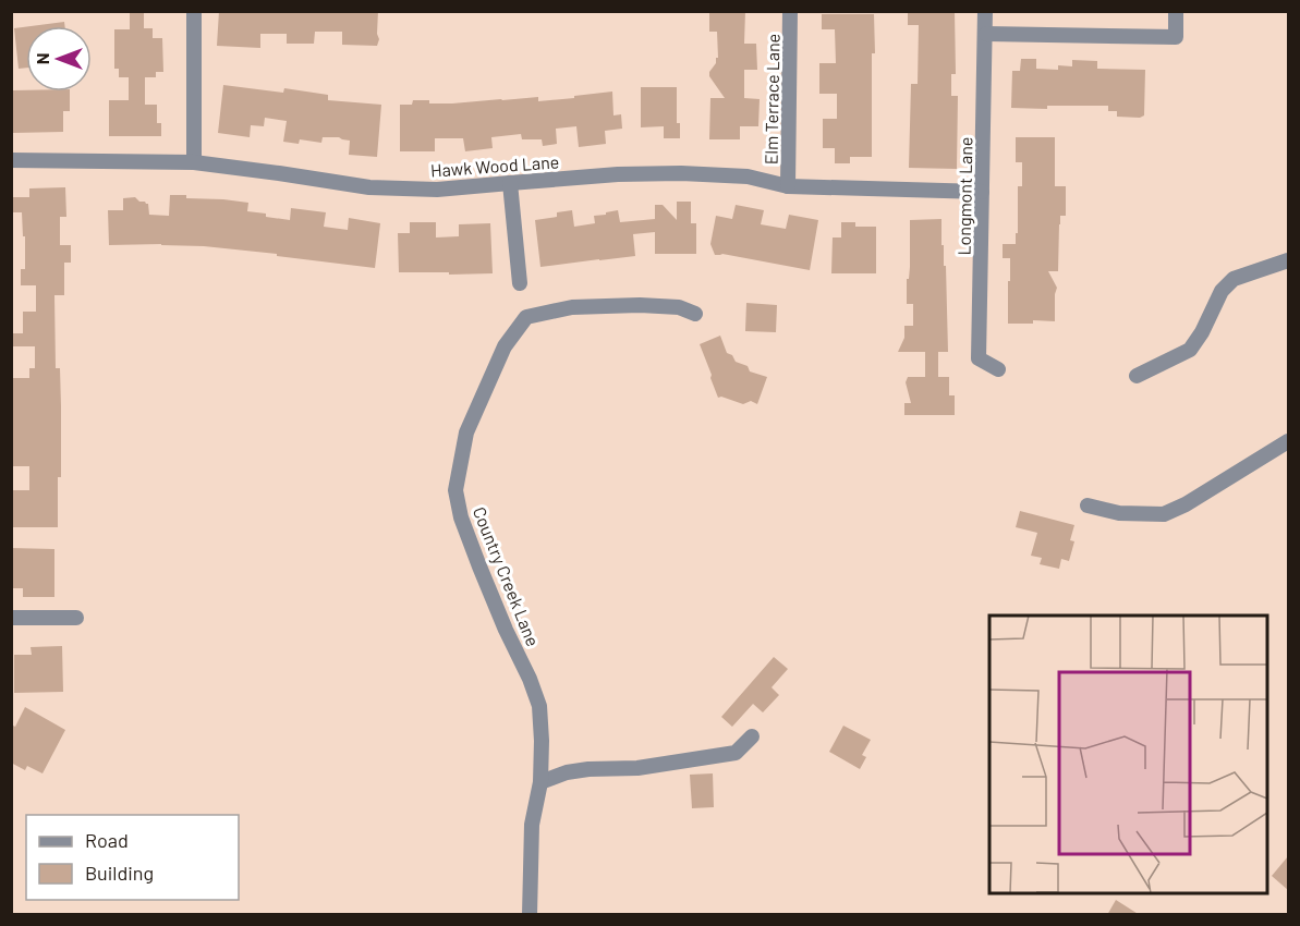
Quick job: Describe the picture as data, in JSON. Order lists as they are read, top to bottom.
{
  "streets": {
    "street": [
      "Elm Terrace Lane",
      "Hawk Wood Lane",
      "Longmont Lane",
      "Country Creek Lane"
    ]
  },
  "crossings": [
    ["Elm Terrace Lane", "Hawk Wood Lane"],
    ["Hawk Wood Lane", "Longmont Lane"]
  ],
  "legend": ["Road", "Building"],
  "north": "left"
}
